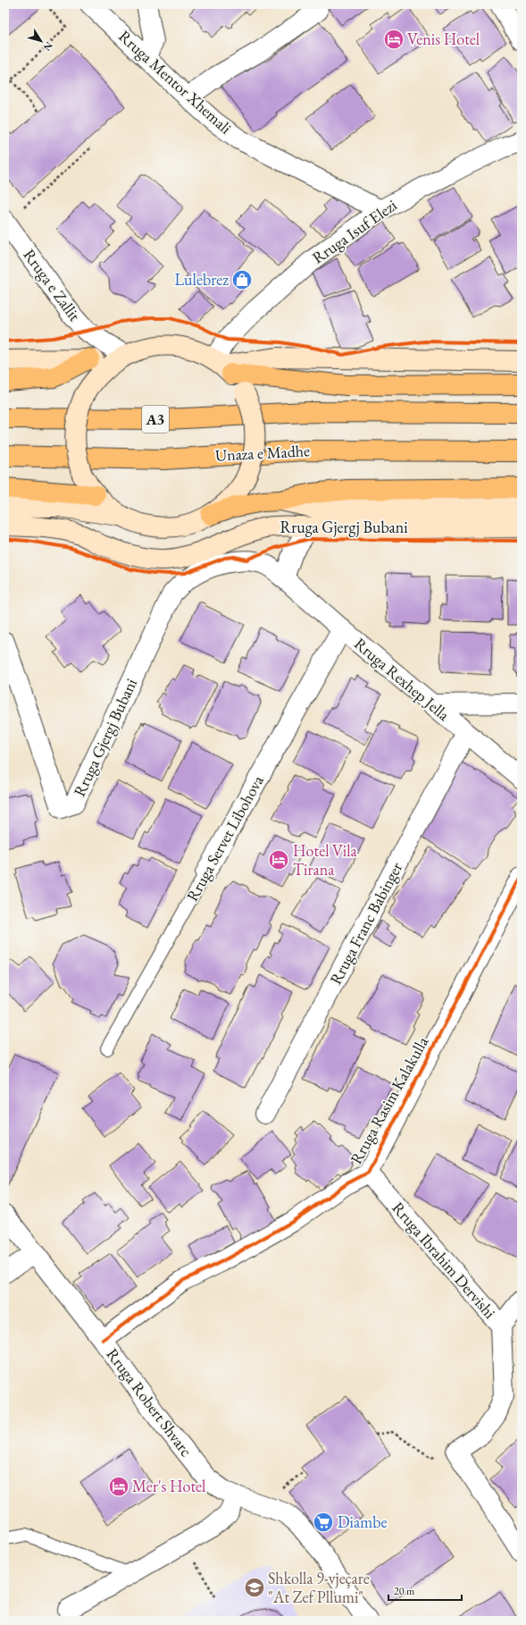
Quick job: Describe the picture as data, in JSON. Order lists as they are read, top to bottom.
{
  "streets": {
    "highway": ["A3", "Unaza e Madhe"],
    "main road": ["Rruga Gjergj Bubani"],
    "street": [
      "Rruga Mentor Xhemali",
      "Rruga Isuf Elezi",
      "Rruga e Zallit",
      "Rruga Rexhep Jella",
      "Rruga Servet Libohova",
      "Rruga Franc Babinger",
      "Rruga Rasim Kalakulla",
      "Rruga Ibrahim Dervishi",
      "Rruga Robert Shvarc"
    ]
  },
  "crossings": [
    ["Rruga Mentor Xhemali", "Rruga Isuf Elezi"],
    ["Rruga Gjergj Bubani", "Rruga Rexhep Jella"],
    ["Rruga Rexhep Jella", "Rruga Servet Libohova"],
    ["Rruga Rexhep Jella", "Rruga Franc Babinger"],
    ["Rruga Rasim Kalakulla", "Rruga Ibrahim Dervishi"],
    ["Rruga Rasim Kalakulla", "Rruga Robert Shvarc"]
  ],
  "places": {
    "hotel": ["Venis Hotel", "Hotel Vila Tirana", "Mer's Hotel"],
    "shop": ["Lulebrez"],
    "supermarket": ["Diambe"],
    "school or university": ["Shkolla 9-vjeçare \"At Zef Pllumi\""]
  },
  "scale_bar": "20 m",
  "north": "bottom right"
}
